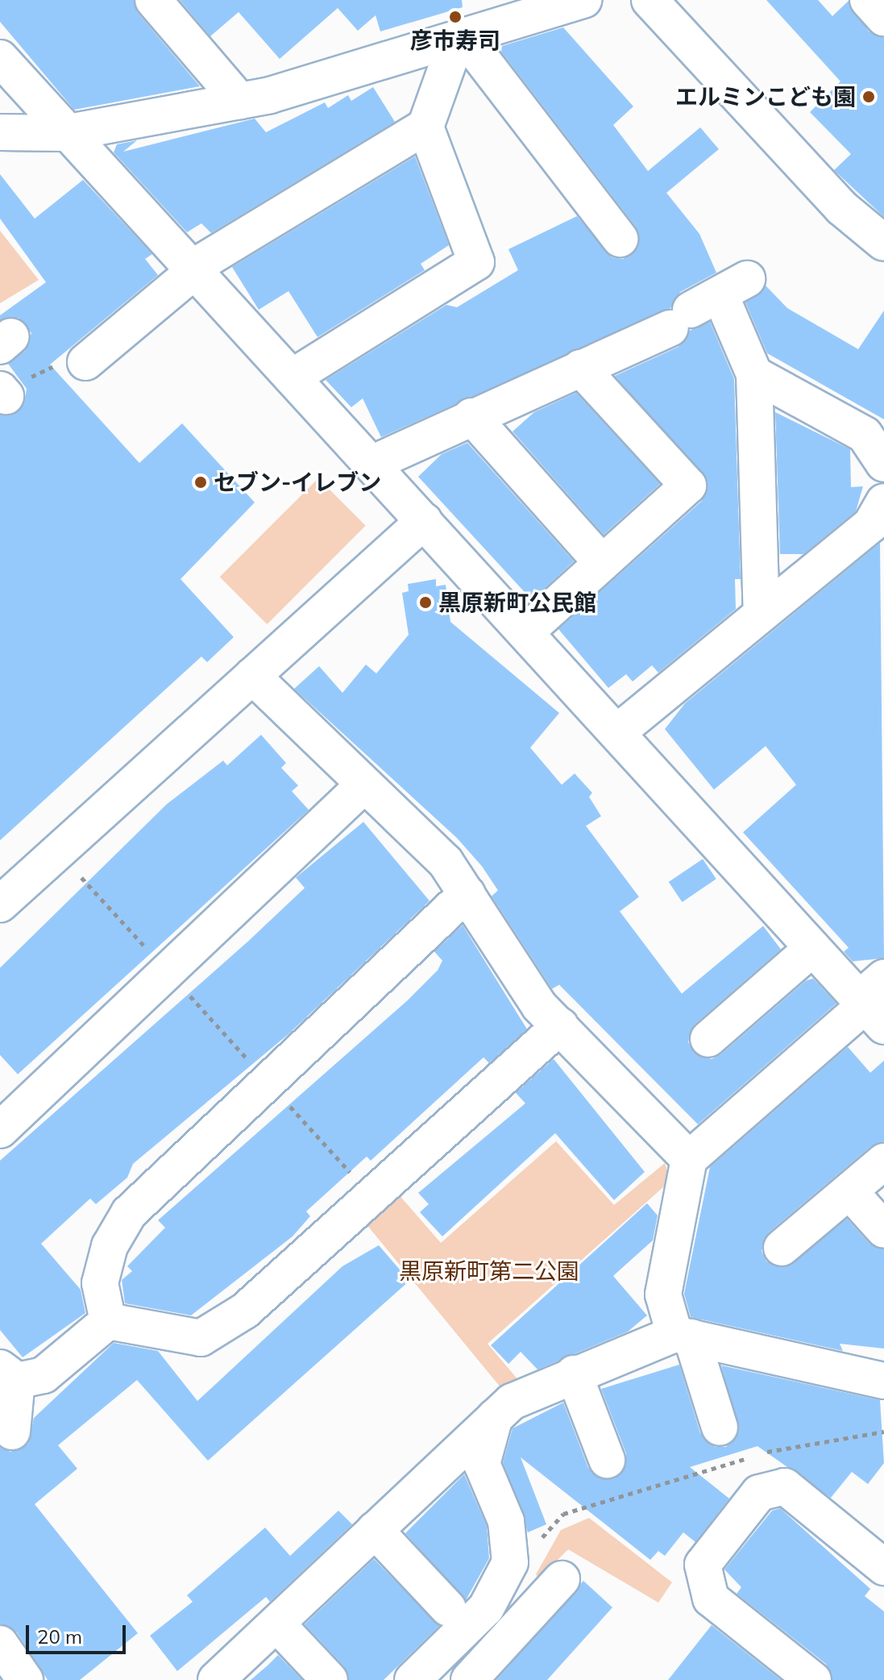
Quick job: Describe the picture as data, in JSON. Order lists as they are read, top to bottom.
{
  "parks": ["黒原新町第二公園"],
  "places": [
    "彦市寿司",
    "エルミンこども園",
    "セブン-イレブン",
    "黒原新町公民館"
  ],
  "scale_bar": "20 m"
}
